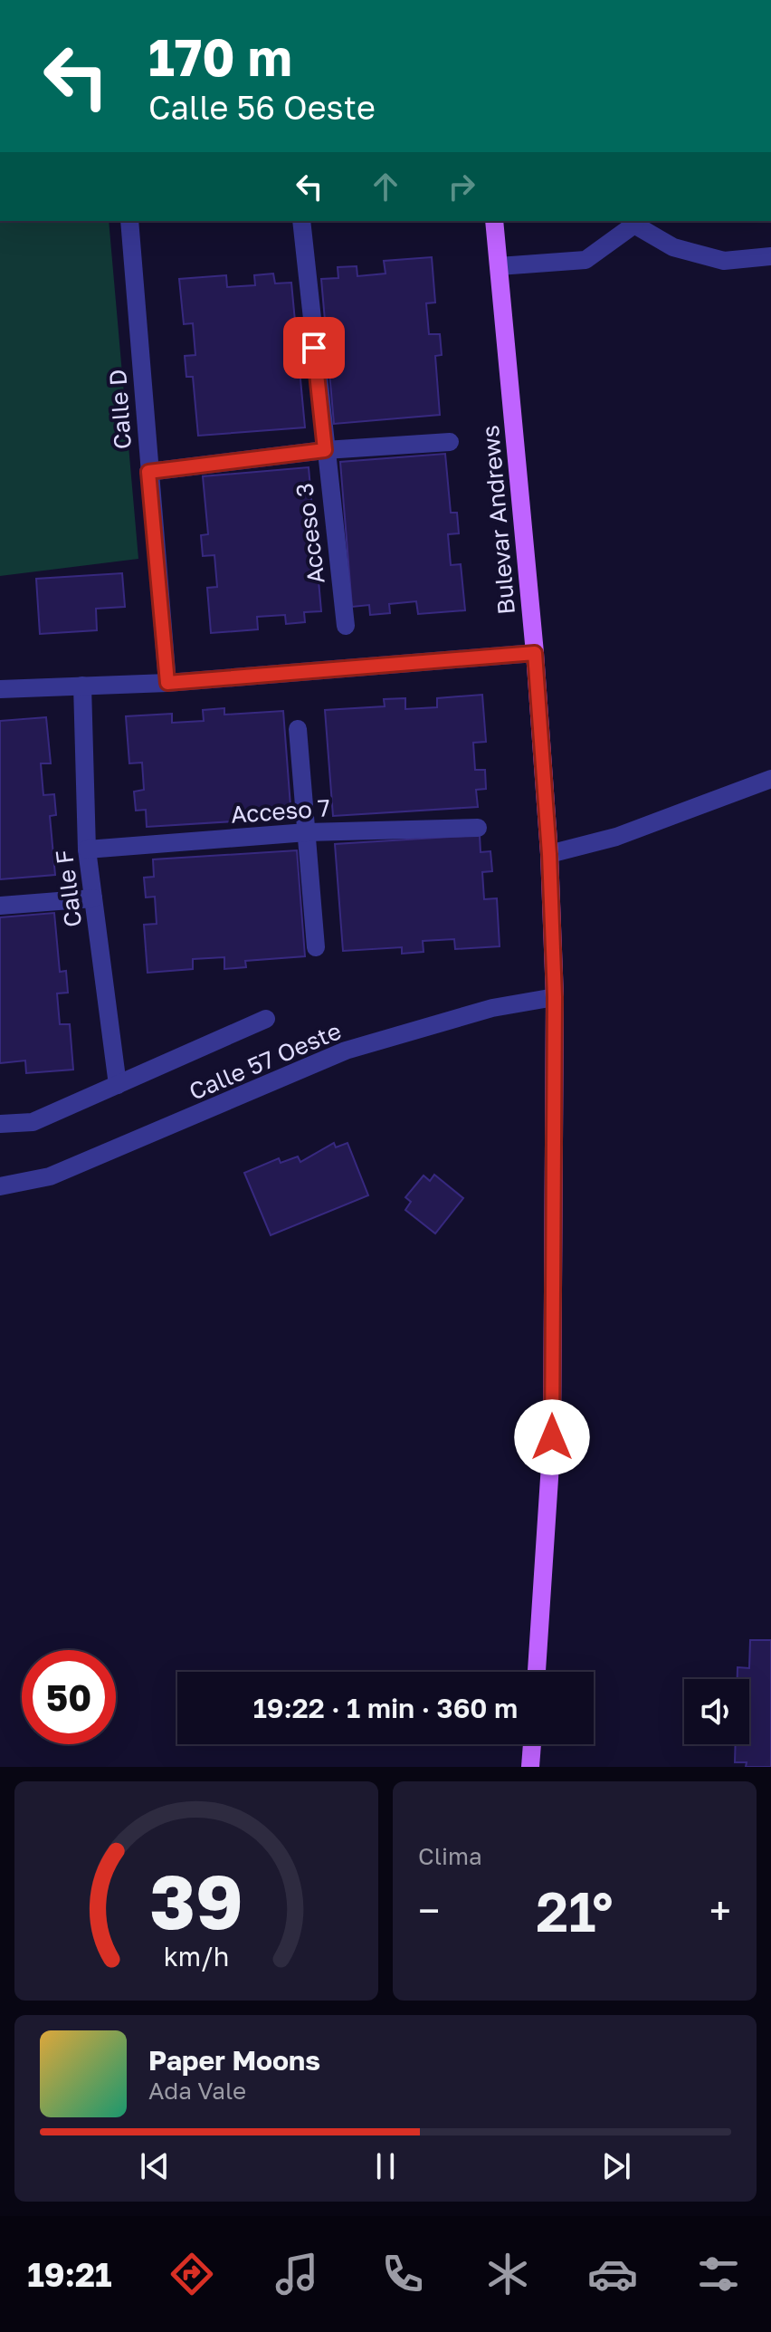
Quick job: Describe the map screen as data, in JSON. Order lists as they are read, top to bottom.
{
  "streets": {
    "main road": ["Bulevar Andrews"],
    "street": [
      "Calle D",
      "Acceso 3",
      "Acceso 7",
      "Calle F",
      "Calle 57 Oeste"
    ]
  },
  "crossings": [
    ["Bulevar Andrews", "Calle 57 Oeste"],
    ["Acceso 7", "Calle F"]
  ],
  "page": {
    "turn": ["170 m", "Calle 56 Oeste"],
    "limit": "50",
    "trip": "19:22 · 1 min · 360 m",
    "tile": "Clima",
    "heat": ["−", "21°", "+"],
    "song": ["Paper Moons", "Ada Vale"],
    "tabs": "19:21",
    "gauge": ["39", "km/h"]
  }
}
